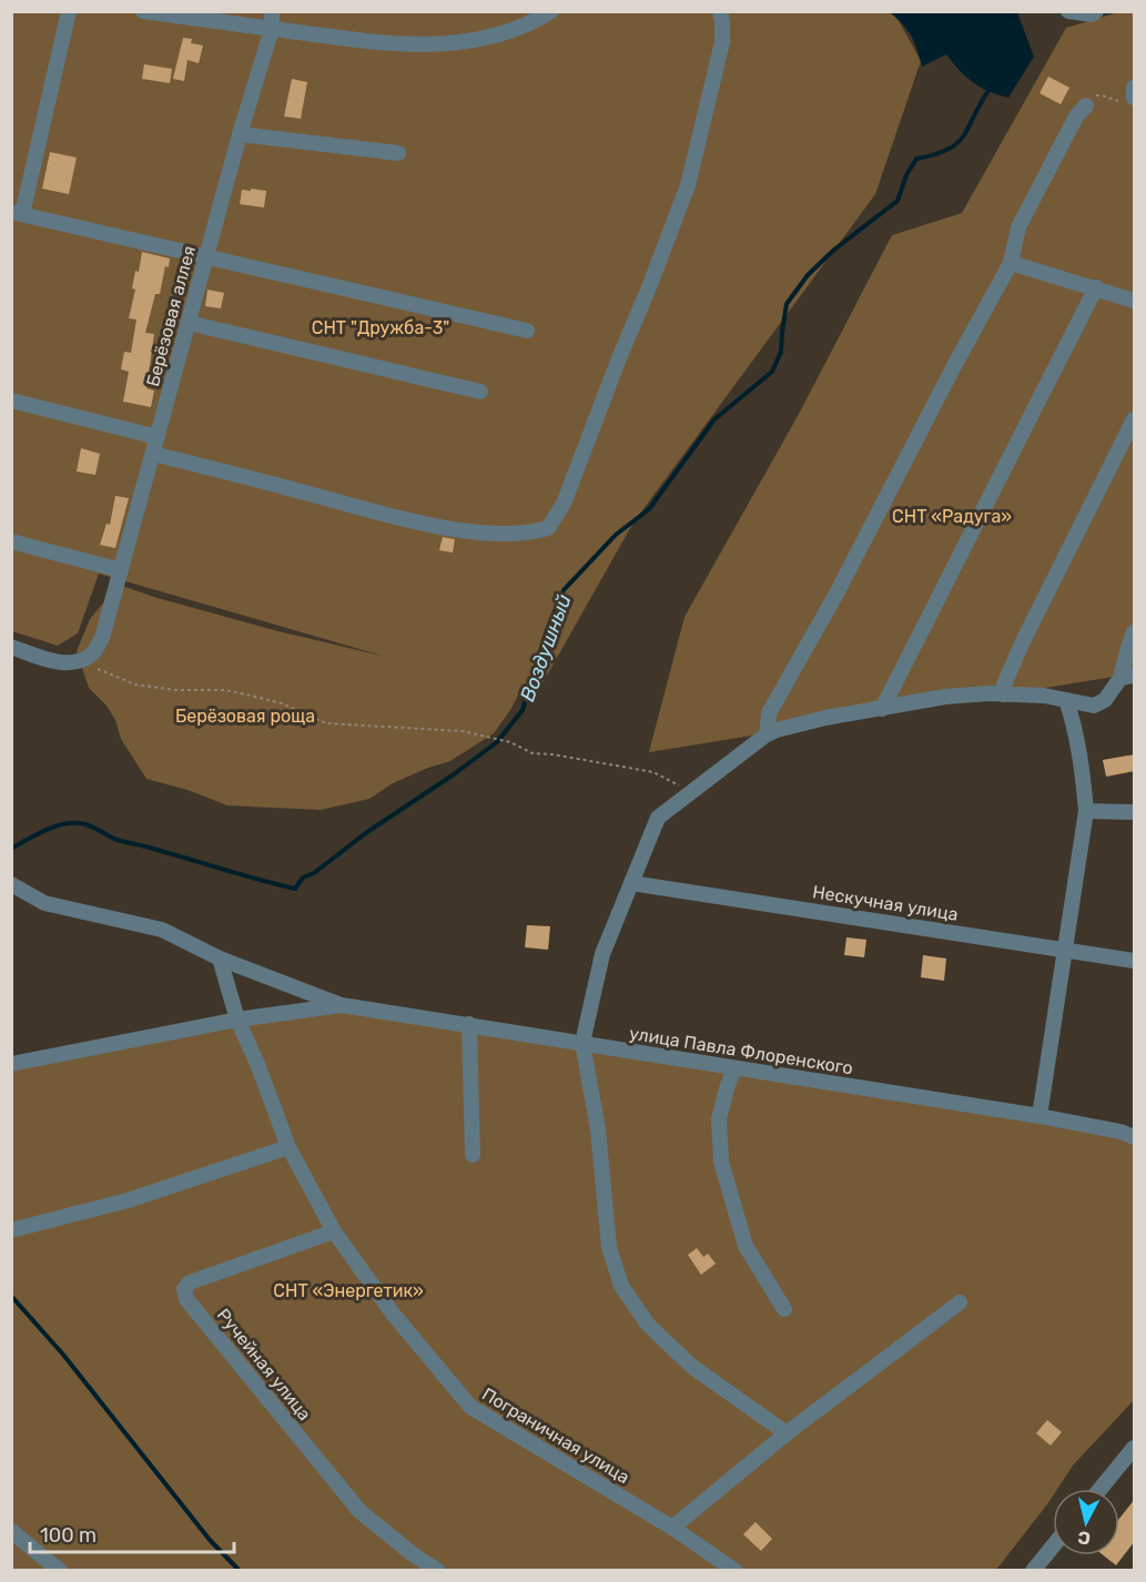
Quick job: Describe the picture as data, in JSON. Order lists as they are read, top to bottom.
{
  "streets": {
    "street": [
      "Берёзовая аллея",
      "Нескучная улица",
      "улица Павла Флоренского",
      "Ручейная улица",
      "Пограничная улица"
    ]
  },
  "crossings": [
    ["улица Павла Флоренского", "Пограничная улица"],
    ["Ручейная улица", "Пограничная улица"]
  ],
  "water": ["Воздушный"],
  "parks": [
    "СНТ \"Дружба-3\"",
    "СНТ «Радуга»",
    "Берёзовая роща",
    "СНТ «Энергетик»"
  ],
  "scale_bar": "100 m",
  "north": "bottom"
}
